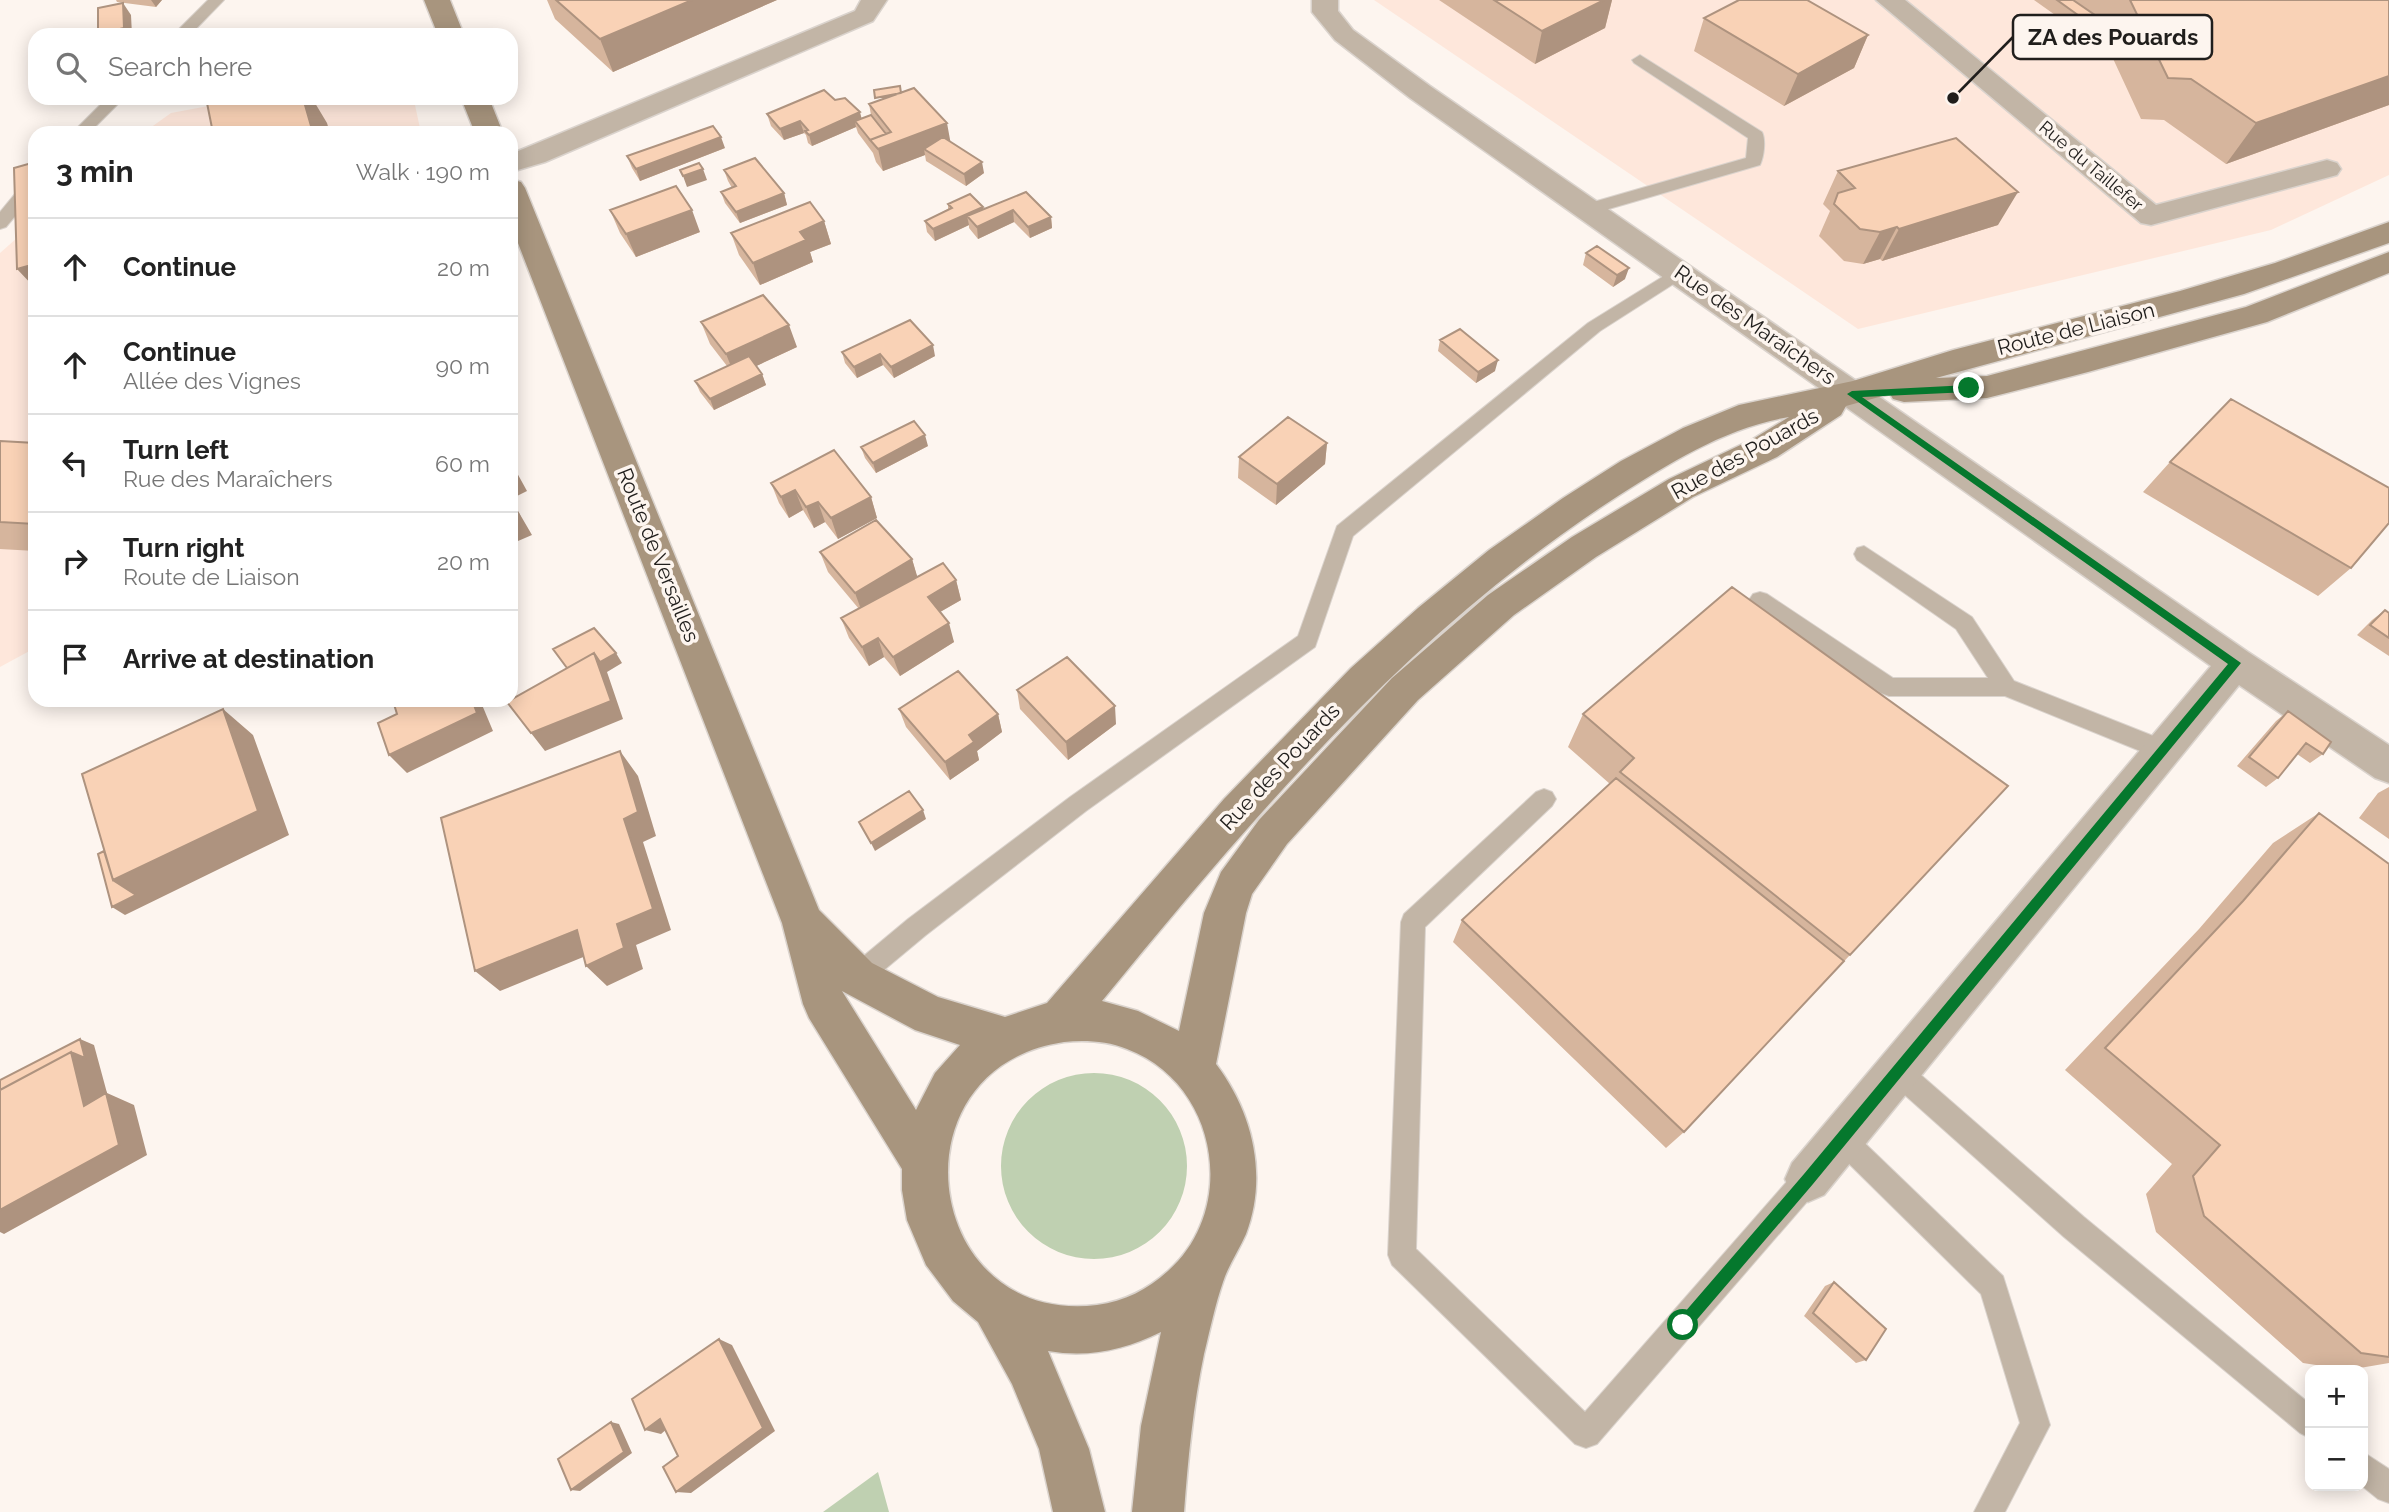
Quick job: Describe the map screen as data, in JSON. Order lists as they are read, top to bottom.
{
  "streets": {
    "street": [
      "Rue du Taillefer",
      "Rue des Maraîchers",
      "Route de Liaison",
      "Rue des Pouards",
      "Route de Versailles"
    ]
  },
  "crossings": [
    ["Rue des Maraîchers", "Route de Liaison"],
    ["Rue des Maraîchers", "Rue des Pouards"],
    ["Route de Liaison", "Rue des Pouards"]
  ],
  "places": ["ZA des Pouards"],
  "page": {
    "search": "Search here",
    "heading": ["3 min", "Walk · 190 m"],
    "list": [
      ["Continue", "20 m"],
      ["Continue", "Allée des Vignes", "90 m"],
      ["Turn left", "Rue des Maraîchers", "60 m"],
      ["Turn right", "Route de Liaison", "20 m"],
      "Arrive at destination"
    ],
    "map_buttons": ["+", "−"]
  }
}
